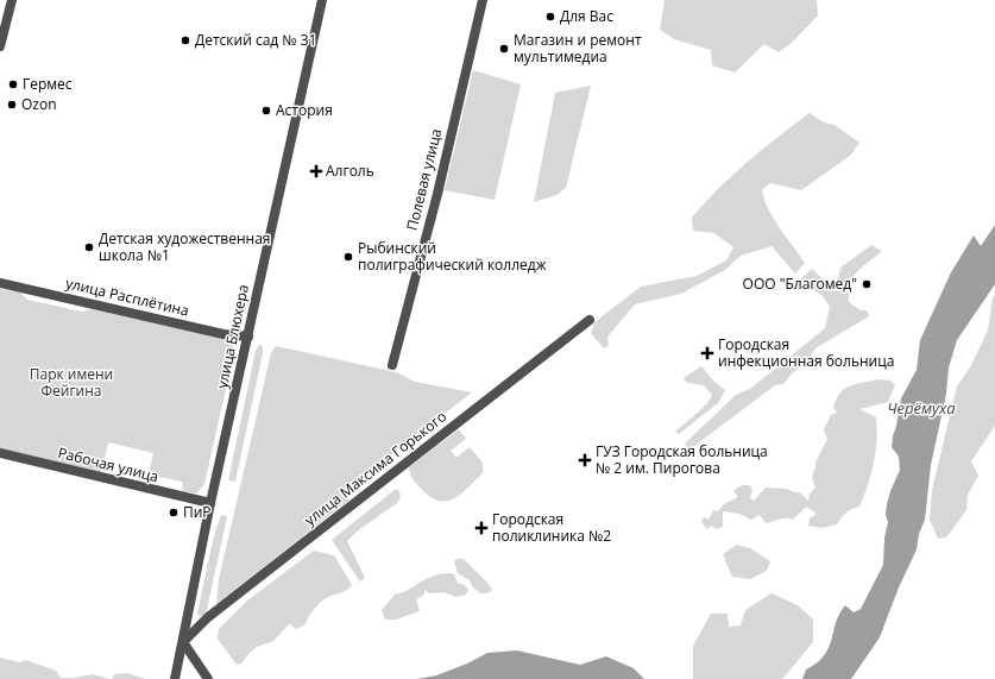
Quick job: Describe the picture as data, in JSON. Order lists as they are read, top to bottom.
{
  "streets": {
    "street": [
      "Полевая улица",
      "улица Расплётина",
      "улица Блюхера",
      "Рабочая улица",
      "улица Максима Горького"
    ]
  },
  "crossings": [
    ["улица Расплётина", "улица Блюхера"],
    ["улица Блюхера", "Рабочая улица"],
    ["улица Блюхера", "улица Максима Горького"]
  ],
  "water": ["Черёмуха"],
  "parks": ["Парк имени Фейгина"],
  "places": {
    "other": [
      "Для Вас",
      "Детский сад № 31",
      "Магазин и ремонт мультимедиа",
      "Гермес",
      "Ozon",
      "Астория",
      "Детская художественная школа №1",
      "Рыбинский полиграфический колледж",
      "ООО \"Благомед\"",
      "ПиР"
    ],
    "health": [
      "Алголь",
      "Городская инфекционная больница",
      "ГУЗ Городская больница № 2 им. Пирогова",
      "Городская поликлиника №2"
    ]
  }
}
